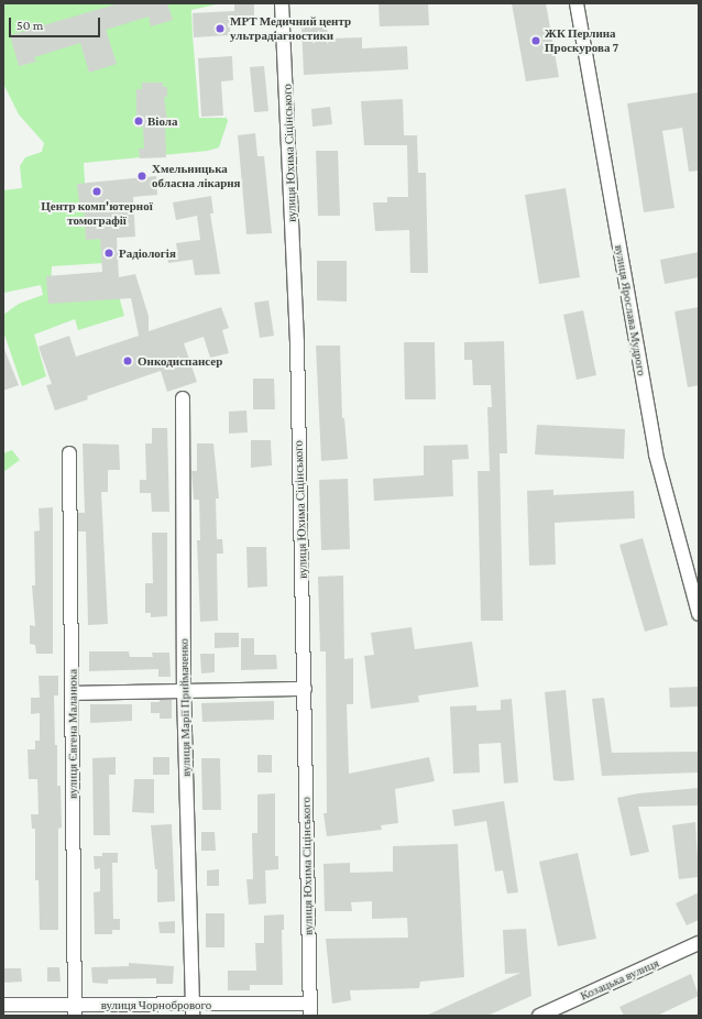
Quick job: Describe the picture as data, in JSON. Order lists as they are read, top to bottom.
{
  "streets": {
    "street": [
      "вулиця Юхима Сіцінського",
      "вулиця Ярослава Мудрого",
      "вулиця Марії Приймаченко",
      "вулиця Євгена Маланюка",
      "Козацька вулиця",
      "вулиця Чорнобрового"
    ]
  },
  "crossings": [
    ["вулиця Юхима Сіцінського", "вулиця Чорнобрового"],
    ["вулиця Марії Приймаченко", "вулиця Чорнобрового"],
    ["вулиця Євгена Маланюка", "вулиця Чорнобрового"]
  ],
  "places": [
    "МРТ Медичний центр ультрадіагностики",
    "ЖК Перлина Проскурова 7",
    "Віола",
    "Хмельницька обласна лікарня",
    "Центр комп'ютерної томографії",
    "Радіологія",
    "Онкодиспансер"
  ],
  "scale_bar": "50 m"
}
